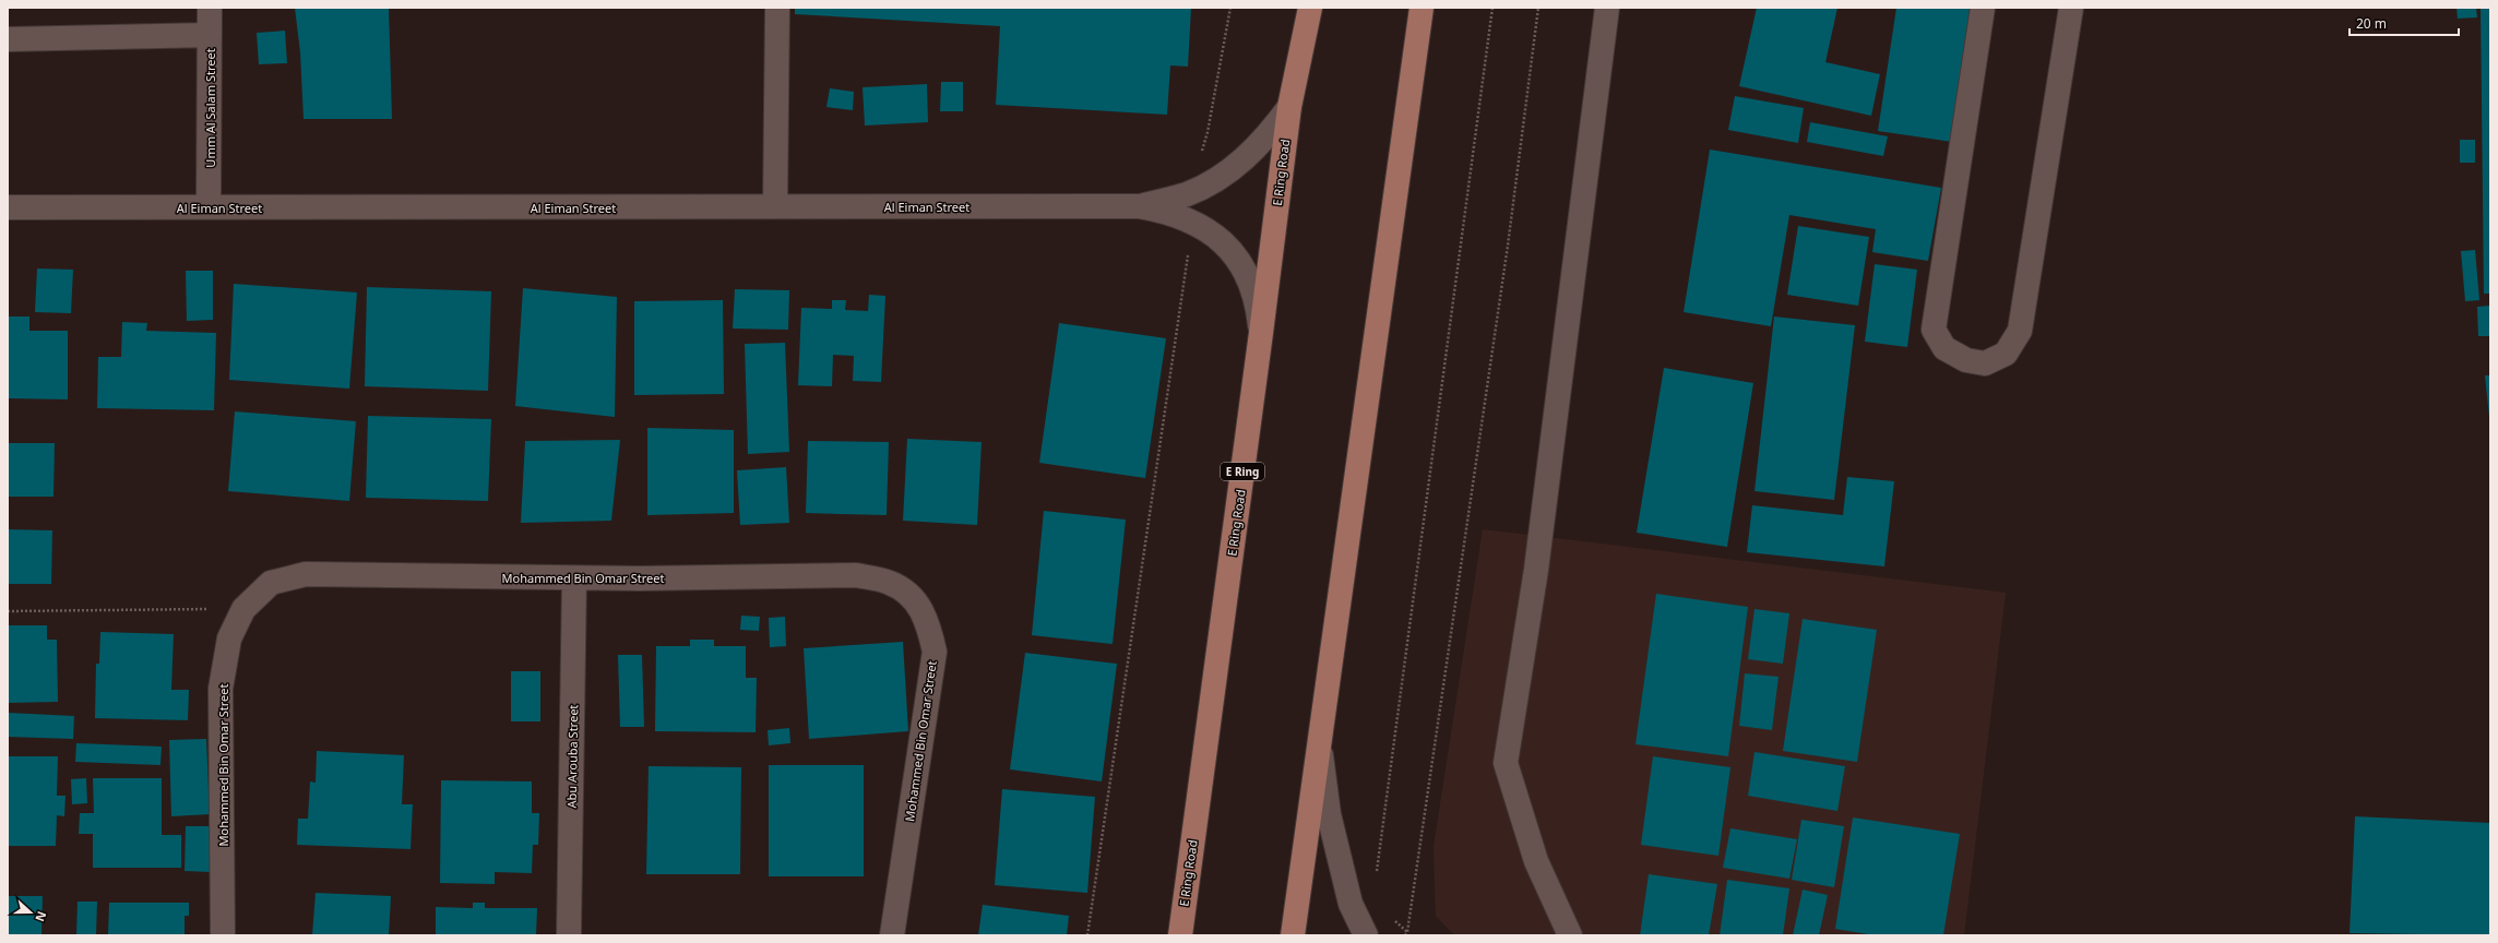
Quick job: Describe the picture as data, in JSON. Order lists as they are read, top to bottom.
{
  "streets": {
    "main road": ["E Ring Road", "E Ring"],
    "street": [
      "Umm Al Salam Street",
      "Al Eiman Street",
      "Mohammed Bin Omar Street",
      "Abu Arouba Street"
    ]
  },
  "crossings": [
    ["Umm Al Salam Street", "Al Eiman Street"],
    ["E Ring Road", "Al Eiman Street"],
    ["Mohammed Bin Omar Street", "Abu Arouba Street"]
  ],
  "scale_bar": "20 m",
  "north": "right"
}
